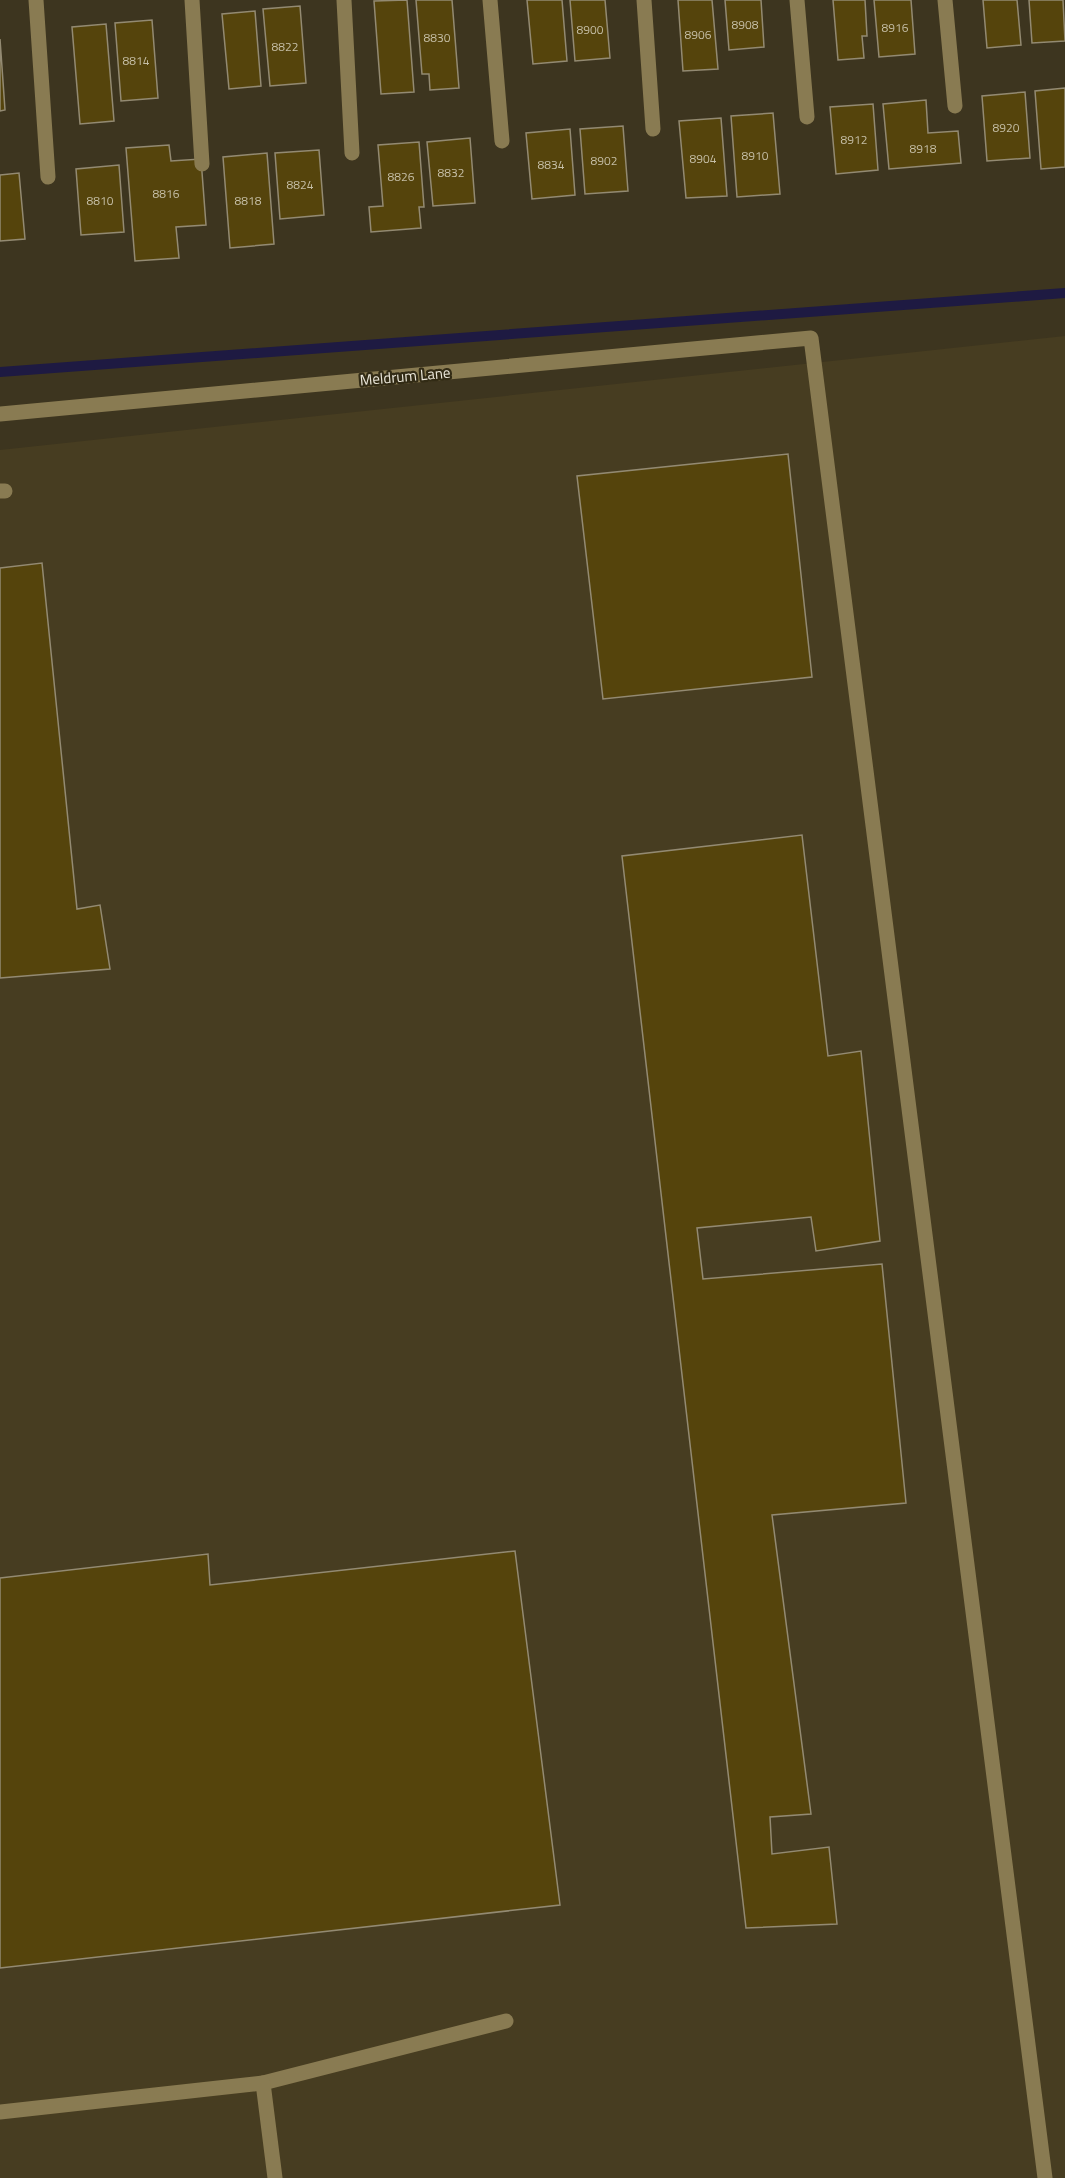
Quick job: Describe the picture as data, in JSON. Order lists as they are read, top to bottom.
{
  "streets": {
    "street": ["Meldrum Lane"]
  },
  "house_numbers": [
    "8908",
    "8916",
    "8900",
    "8906",
    "8830",
    "8822",
    "8814",
    "8920",
    "8912",
    "8918",
    "8910",
    "8904",
    "8902",
    "8834",
    "8832",
    "8826",
    "8824",
    "8816",
    "8810",
    "8818"
  ]
}
